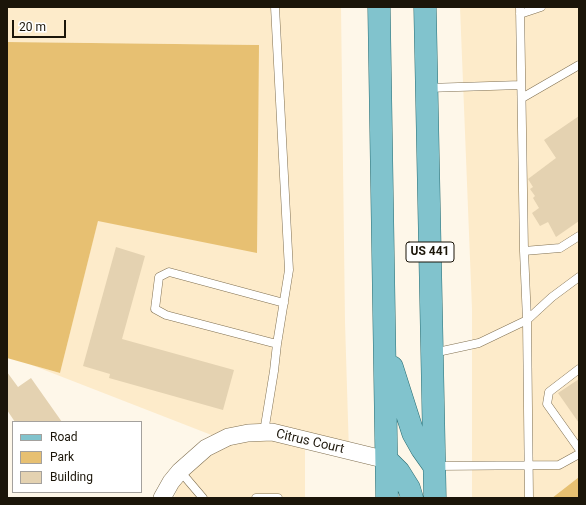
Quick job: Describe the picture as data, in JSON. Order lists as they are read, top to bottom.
{
  "streets": {
    "main road": ["US 441"],
    "street": ["Citrus Court"]
  },
  "legend": ["Road", "Park", "Building"],
  "scale_bar": "20 m"
}
